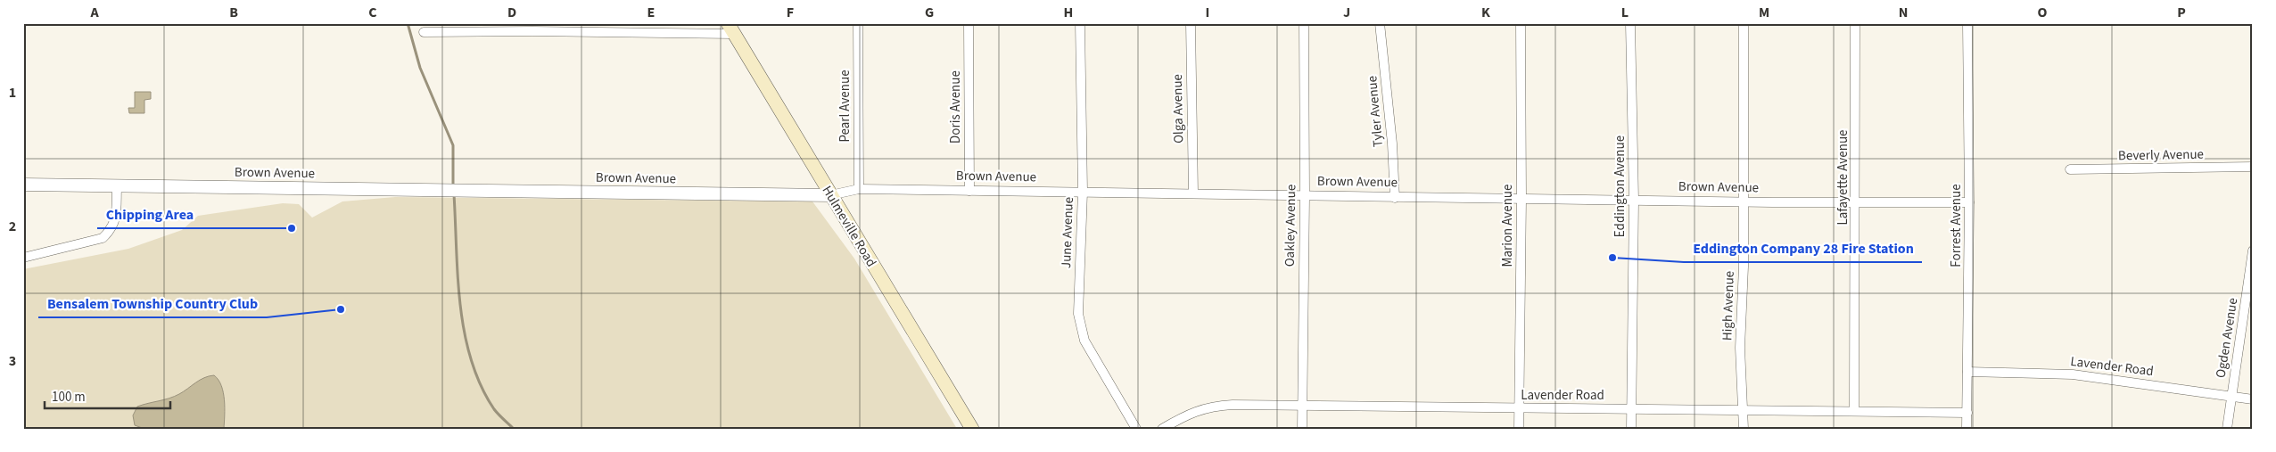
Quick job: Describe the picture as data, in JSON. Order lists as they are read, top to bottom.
{
  "streets": {
    "main road": ["Hulmeville Road"],
    "street": [
      "Pearl Avenue",
      "Doris Avenue",
      "Olga Avenue",
      "Tyler Avenue",
      "Beverly Avenue",
      "Brown Avenue",
      "Lafayette Avenue",
      "Eddington Avenue",
      "Oakley Avenue",
      "Marion Avenue",
      "Forrest Avenue",
      "June Avenue",
      "High Avenue",
      "Ogden Avenue",
      "Lavender Road"
    ]
  },
  "crossings": [
    ["Pearl Avenue", "Brown Avenue"],
    ["Doris Avenue", "Brown Avenue"],
    ["Olga Avenue", "Brown Avenue"],
    ["Tyler Avenue", "Brown Avenue"],
    ["Brown Avenue", "Lafayette Avenue"],
    ["Brown Avenue", "Eddington Avenue"],
    ["Brown Avenue", "Oakley Avenue"],
    ["Brown Avenue", "Marion Avenue"],
    ["Brown Avenue", "Forrest Avenue"],
    ["Brown Avenue", "Hulmeville Road"],
    ["Brown Avenue", "June Avenue"],
    ["Brown Avenue", "High Avenue"],
    ["Lafayette Avenue", "Lavender Road"],
    ["Eddington Avenue", "Lavender Road"],
    ["Oakley Avenue", "Lavender Road"],
    ["Marion Avenue", "Lavender Road"],
    ["Forrest Avenue", "Lavender Road"],
    ["High Avenue", "Lavender Road"],
    ["Ogden Avenue", "Lavender Road"]
  ],
  "places": ["Chipping Area", "Eddington Company 28 Fire Station", "Bensalem Township Country Club"],
  "scale_bar": "100 m",
  "grid": {
    "columns": [
      "A",
      "B",
      "C",
      "D",
      "E",
      "F",
      "G",
      "H",
      "I",
      "J",
      "K",
      "L",
      "M",
      "N",
      "O",
      "P"
    ],
    "rows": ["1", "2", "3"]
  }
}
